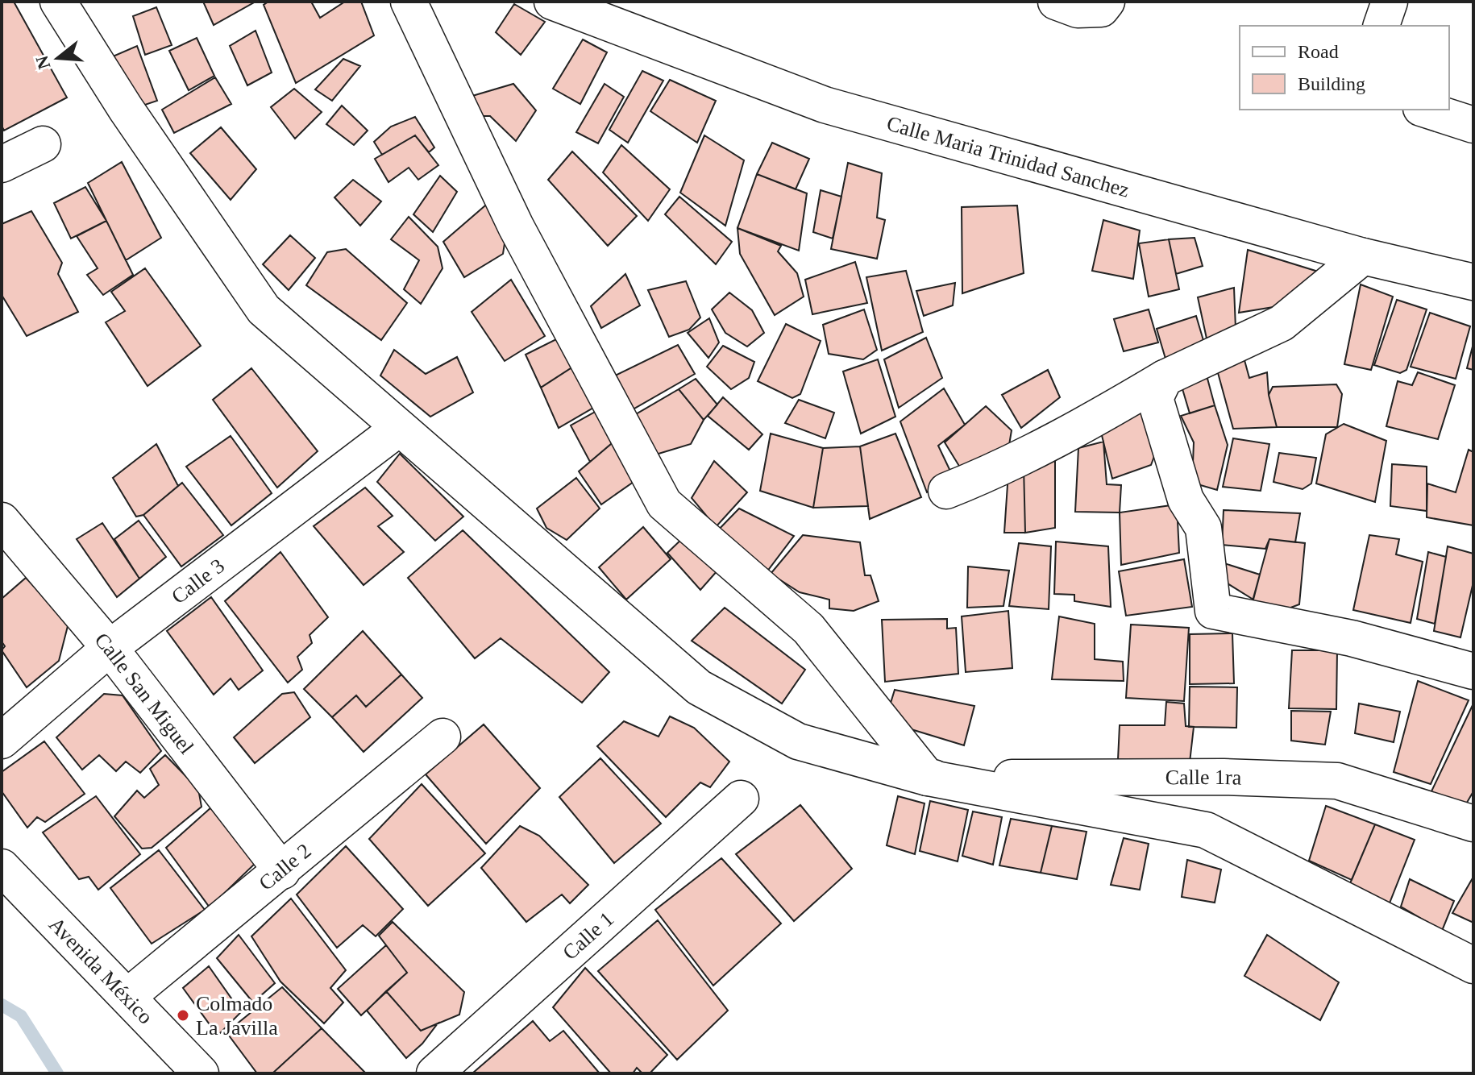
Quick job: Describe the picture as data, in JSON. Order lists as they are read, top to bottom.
{
  "streets": {
    "street": [
      "Calle Maria Trinidad Sanchez",
      "Calle 3",
      "Calle San Miguel",
      "Calle 1ra",
      "Calle 2",
      "Calle 1",
      "Avenida México"
    ]
  },
  "crossings": [
    ["Calle 3", "Calle San Miguel"],
    ["Calle San Miguel", "Calle 2"],
    ["Calle 2", "Avenida México"]
  ],
  "places": ["Colmado La Javilla"],
  "legend": ["Road", "Building"],
  "north": "left"
}
